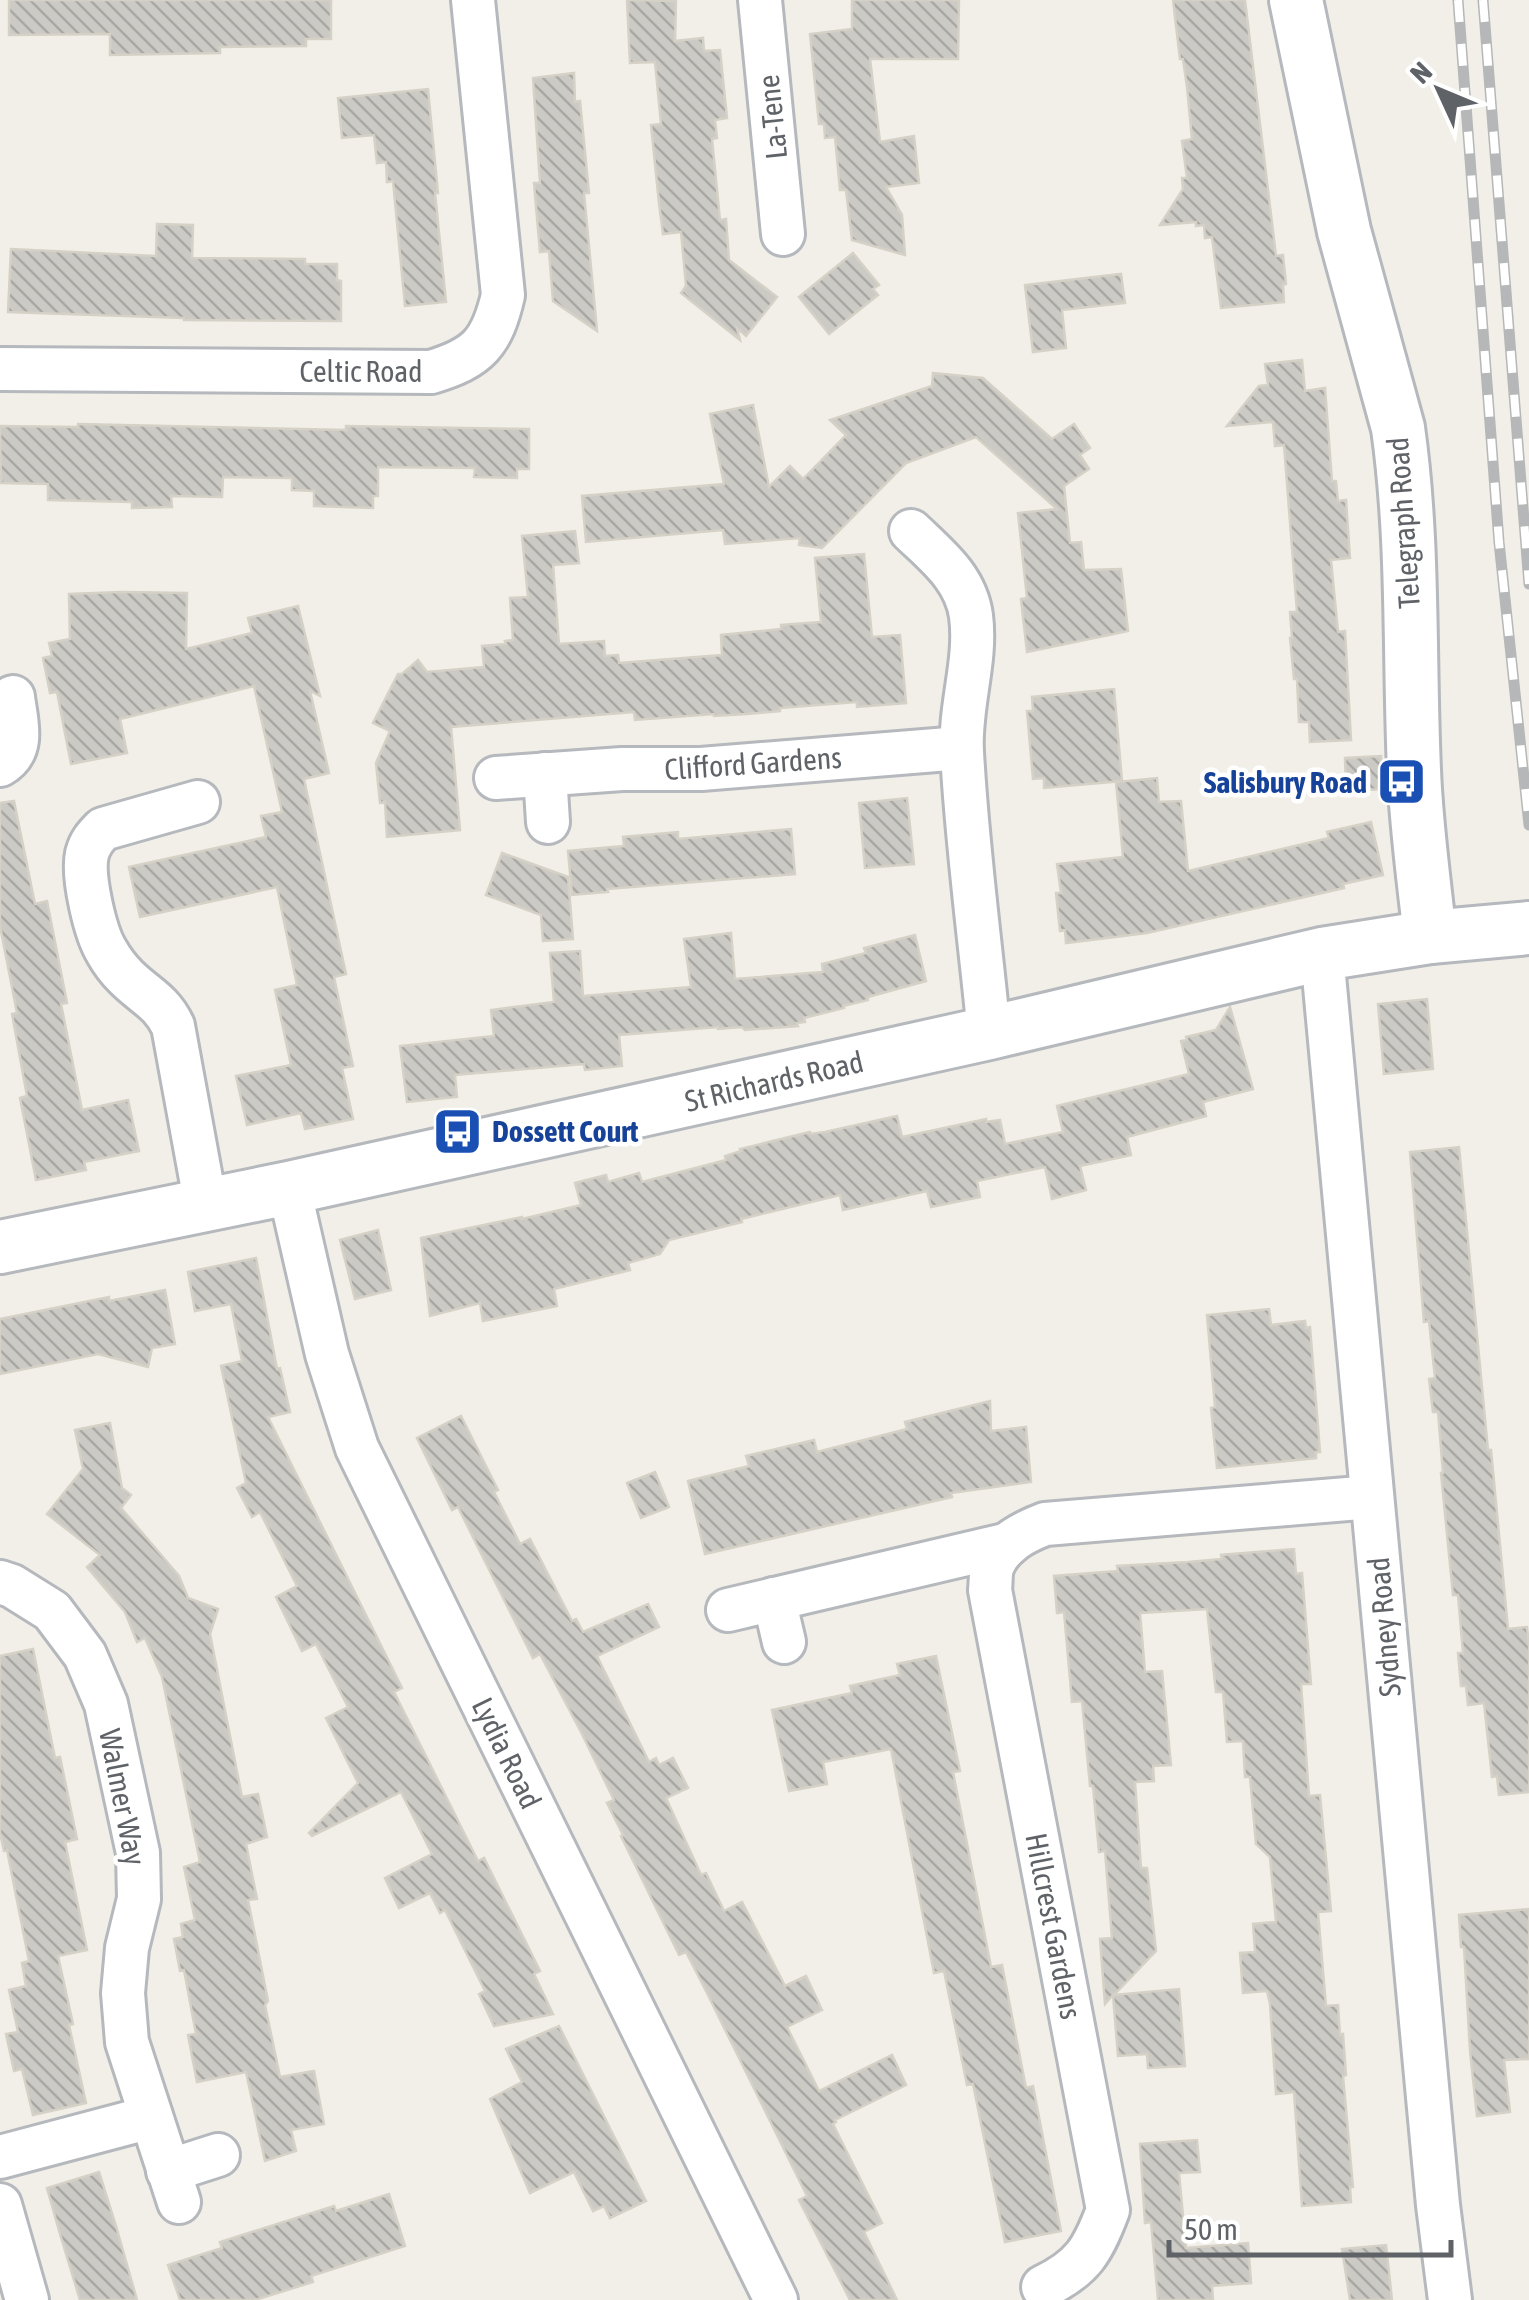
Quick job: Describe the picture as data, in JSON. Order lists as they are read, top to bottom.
{
  "streets": {
    "street": [
      "La-Tene",
      "Celtic Road",
      "Telegraph Road",
      "Clifford Gardens",
      "St Richards Road",
      "Sydney Road",
      "Lydia Road",
      "Walmer Way",
      "Hillcrest Gardens"
    ]
  },
  "crossings": [
    ["Telegraph Road", "St Richards Road"],
    ["St Richards Road", "Sydney Road"],
    ["St Richards Road", "Lydia Road"]
  ],
  "places": {
    "bus stop": ["Salisbury Road", "Dossett Court"]
  },
  "scale_bar": "50 m",
  "north": "top left"
}
